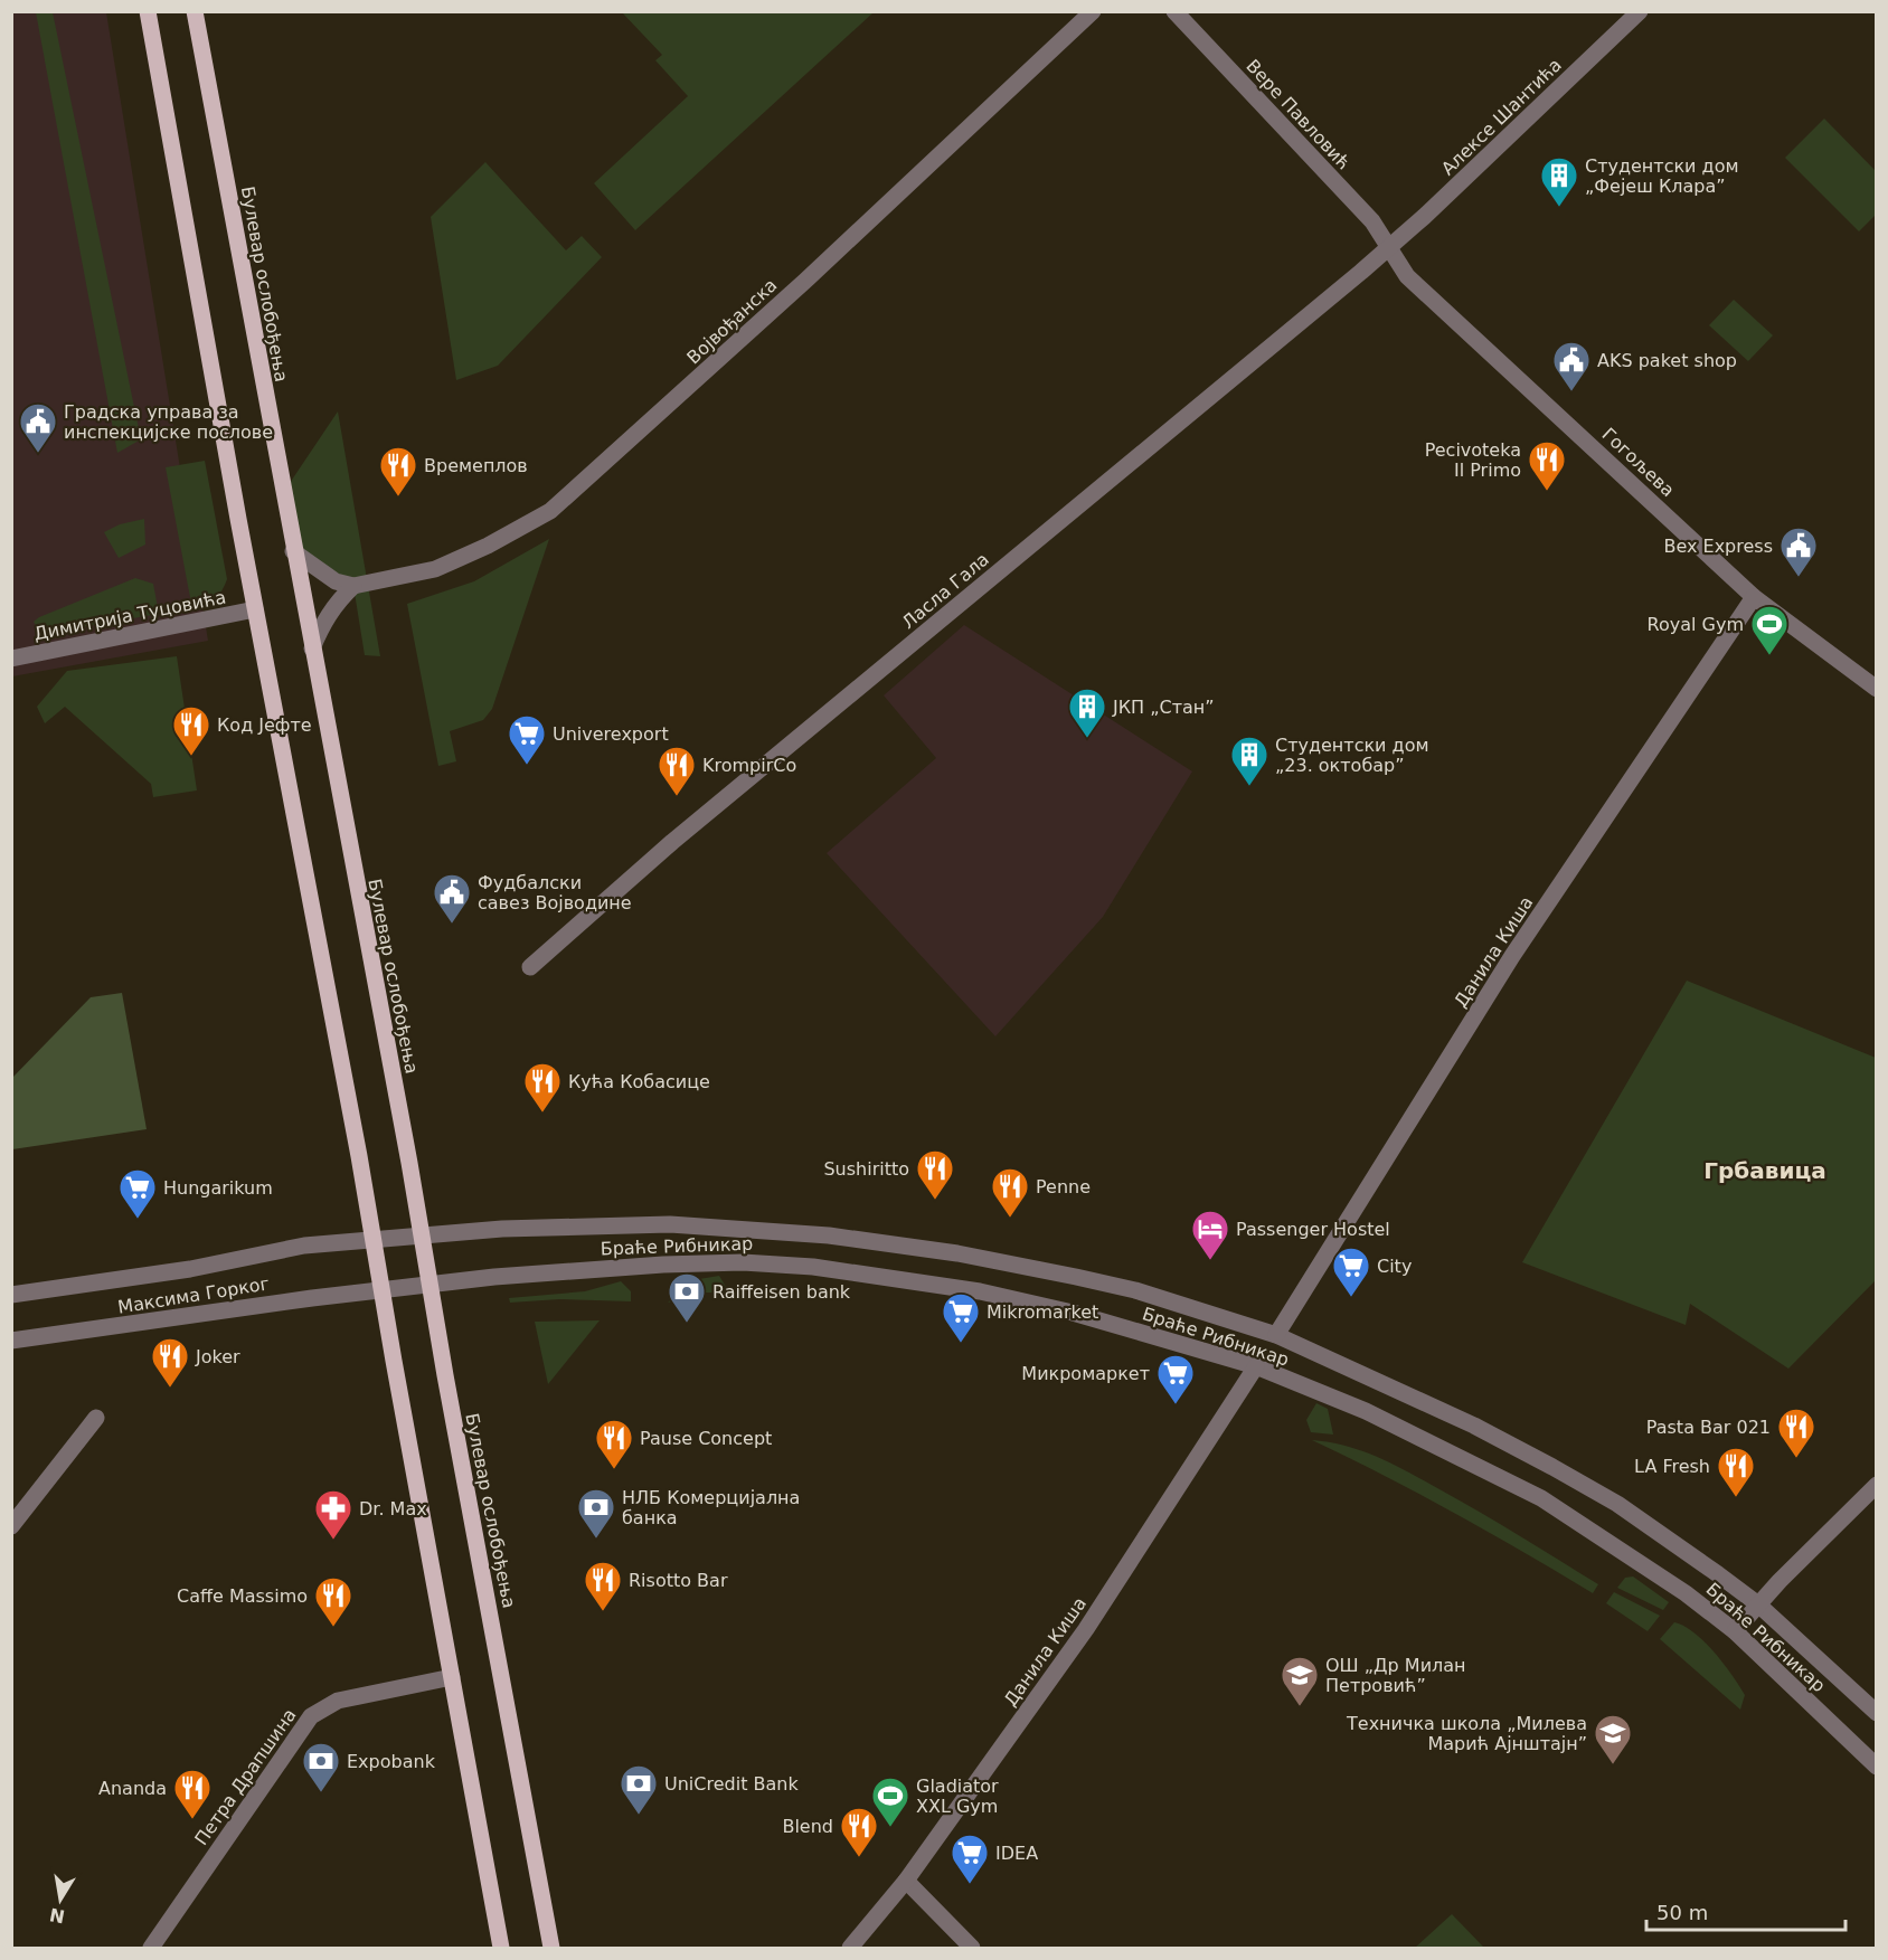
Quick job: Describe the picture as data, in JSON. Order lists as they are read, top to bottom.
{
  "streets": {
    "main road": ["Булевар ослобођења"],
    "street": [
      "Вере Павловић",
      "Алексе Шантића",
      "Војвођанска",
      "Гогољева",
      "Ласла Гала",
      "Димитрија Туцовића",
      "Данила Киша",
      "Браће Рибникар",
      "Максима Горког",
      "Петра Драпшина"
    ]
  },
  "crossings": [
    ["Вере Павловић", "Алексе Шантића"],
    ["Вере Павловић", "Гогољева"],
    ["Вере Павловић", "Ласла Гала"],
    ["Алексе Шантића", "Гогољева"],
    ["Алексе Шантића", "Ласла Гала"],
    ["Булевар ослобођења", "Браће Рибникар"],
    ["Гогољева", "Ласла Гала"],
    ["Гогољева", "Данила Киша"],
    ["Данила Киша", "Браће Рибникар"],
    ["Браће Рибникар", "Максима Горког"]
  ],
  "districts": ["Грбавица"],
  "places": {
    "building": ["Студентски дом „Фејеш Клара”", "ЈКП „Стан”", "Студентски дом „23. октобар”"],
    "public building": [
      "AKS paket shop",
      "Градска управа за инспекцијске послове",
      "Bex Express",
      "Фудбалски савез Војводине"
    ],
    "restaurant": [
      "Pecivoteka Il Primo",
      "Времеплов",
      "Код Јефте",
      "KrompirCo",
      "Кућа Кобасице",
      "Sushiritto",
      "Penne",
      "Joker",
      "Pasta Bar 021",
      "Pause Concept",
      "LA Fresh",
      "Risotto Bar",
      "Caffe Massimo",
      "Ananda",
      "Blend"
    ],
    "sports": ["Royal Gym", "Gladiator XXL Gym"],
    "supermarket": [
      "Univerexport",
      "Hungarikum",
      "City",
      "Mikromarket",
      "Микромаркет",
      "IDEA"
    ],
    "hotel": ["Passenger Hostel"],
    "bank": [
      "Raiffeisen bank",
      "НЛБ Комерцијална банка",
      "Expobank",
      "UniCredit Bank"
    ],
    "pharmacy": ["Dr. Max"],
    "school or university": ["ОШ „Др Милан Петровић”", "Техничка школа „Милева Марић Ајнштајн”"]
  },
  "scale_bar": "50 m",
  "north": "bottom"
}
